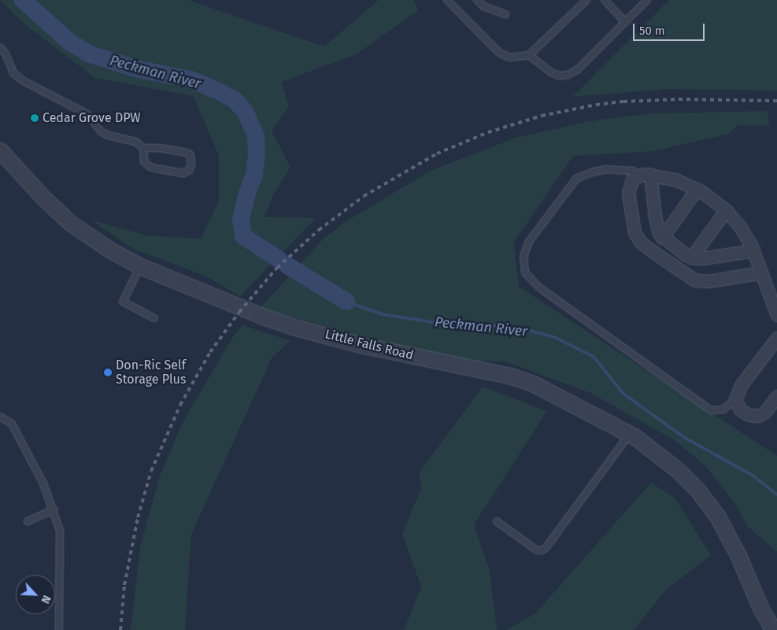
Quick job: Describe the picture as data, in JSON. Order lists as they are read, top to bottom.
{
  "streets": {
    "street": ["Little Falls Road"]
  },
  "water": ["Peckman River"],
  "places": ["Cedar Grove DPW", "Don-Ric Self Storage Plus"],
  "scale_bar": "50 m",
  "north": "bottom right"
}
